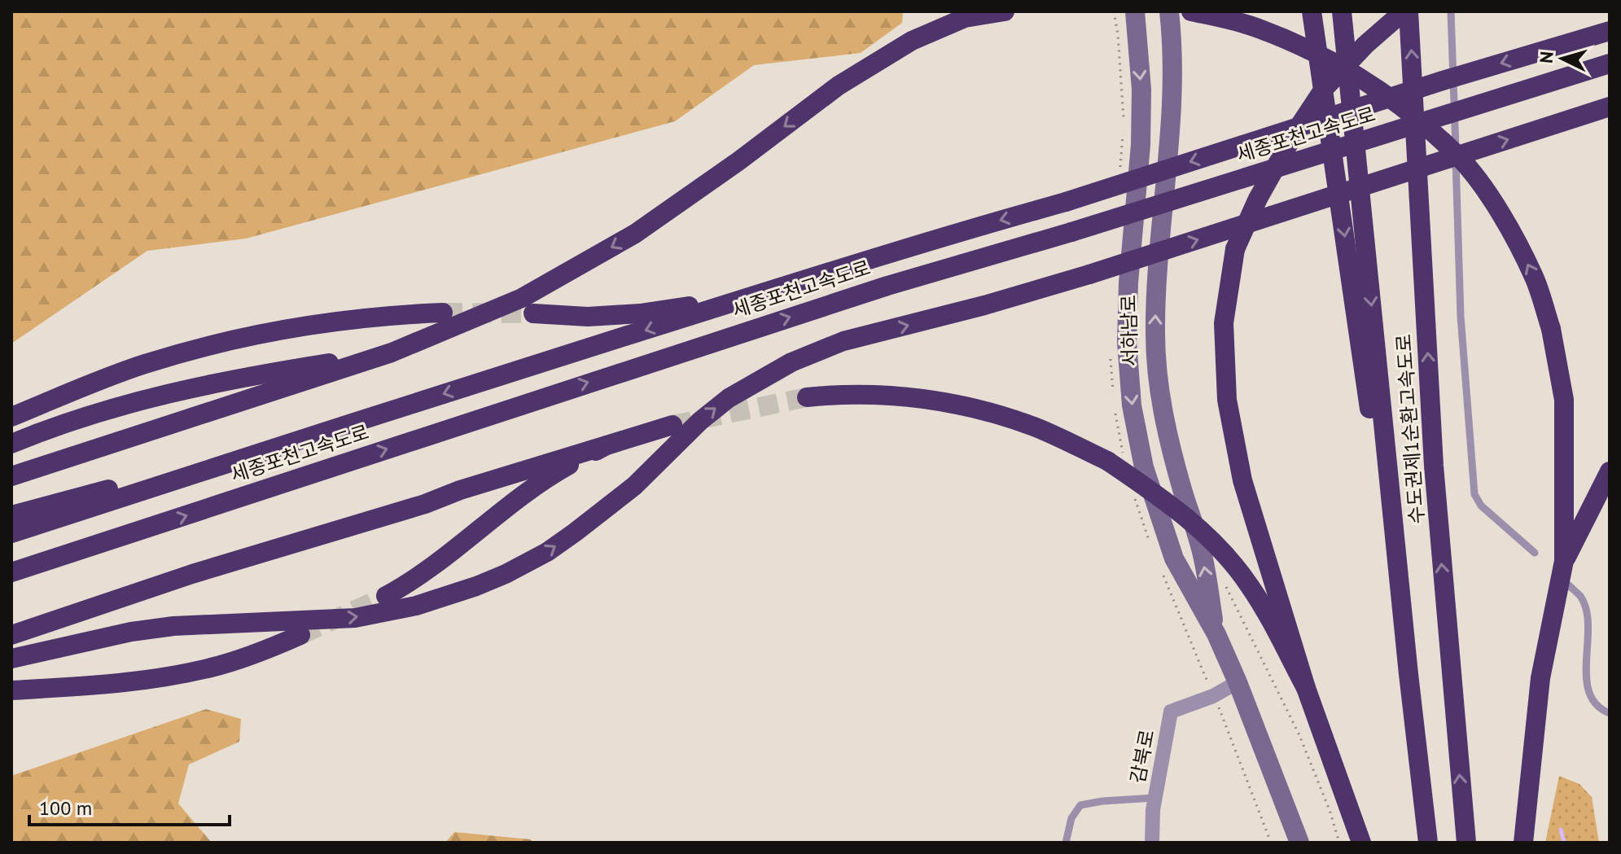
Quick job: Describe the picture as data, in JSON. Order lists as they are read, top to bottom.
{
  "streets": {
    "highway": ["세종포천고속도로", "수도권제1순환고속도로"],
    "main road": ["서하남로"],
    "street": ["감북로"]
  },
  "crossings": [
    ["서하남로", "감북로"]
  ],
  "scale_bar": "100 m",
  "north": "left"
}
